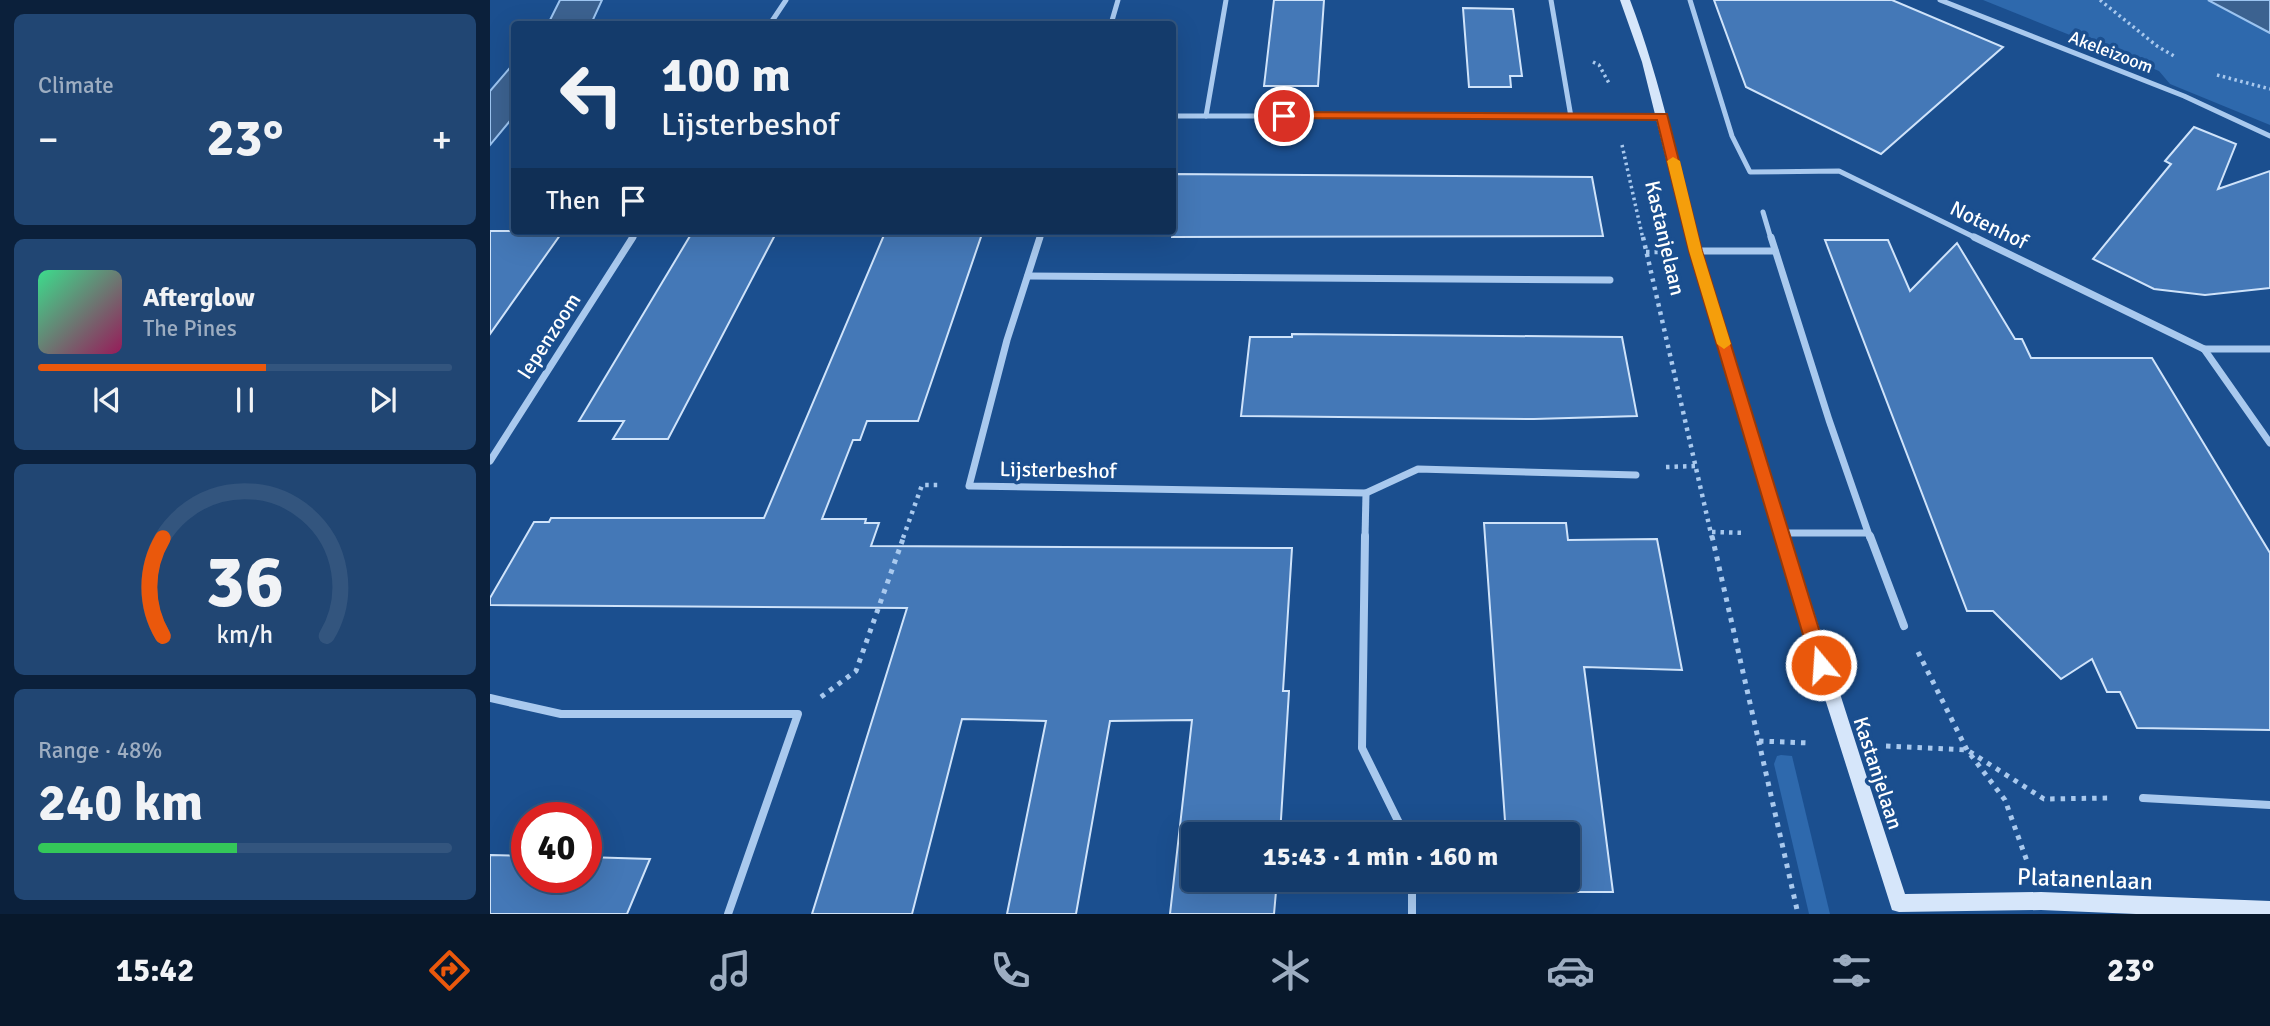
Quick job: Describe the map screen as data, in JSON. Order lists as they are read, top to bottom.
{
  "streets": {
    "street": [
      "Akeleizoom",
      "Notenhof",
      "Kastanjelaan",
      "Iepenzoom",
      "Lijsterbeshof",
      "Platanenlaan"
    ]
  },
  "crossings": [
    ["Kastanjelaan", "Platanenlaan"]
  ],
  "page": {
    "tile": [
      "Climate",
      ["Range · 48%", "240 km"]
    ],
    "turn": ["100 m", "Lijsterbeshof"],
    "heat": ["−", "23°", "+"],
    "then": "Then",
    "song": ["Afterglow", "The Pines"],
    "limit": "40",
    "trip": "15:43 · 1 min · 160 m",
    "tabs": ["15:42", "23°"],
    "gauge": ["36", "km/h"]
  }
}
